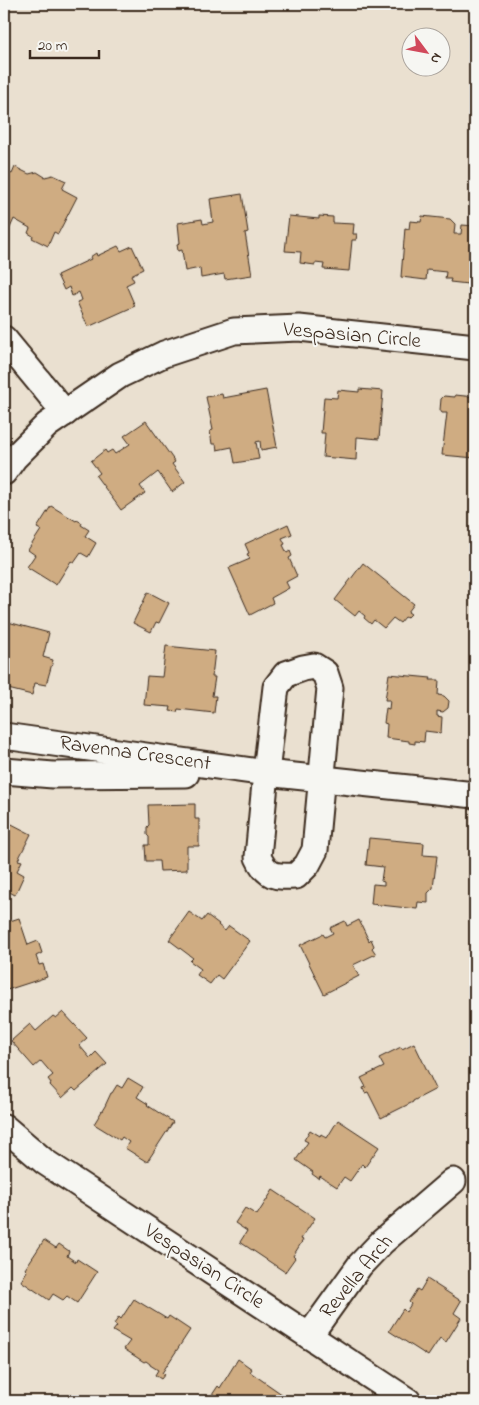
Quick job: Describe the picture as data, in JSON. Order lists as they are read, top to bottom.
{
  "streets": {
    "street": ["Vespasian Circle", "Ravenna Crescent", "Revella Arch"]
  },
  "crossings": [
    ["Vespasian Circle", "Revella Arch"]
  ],
  "scale_bar": "20 m",
  "north": "bottom right"
}
